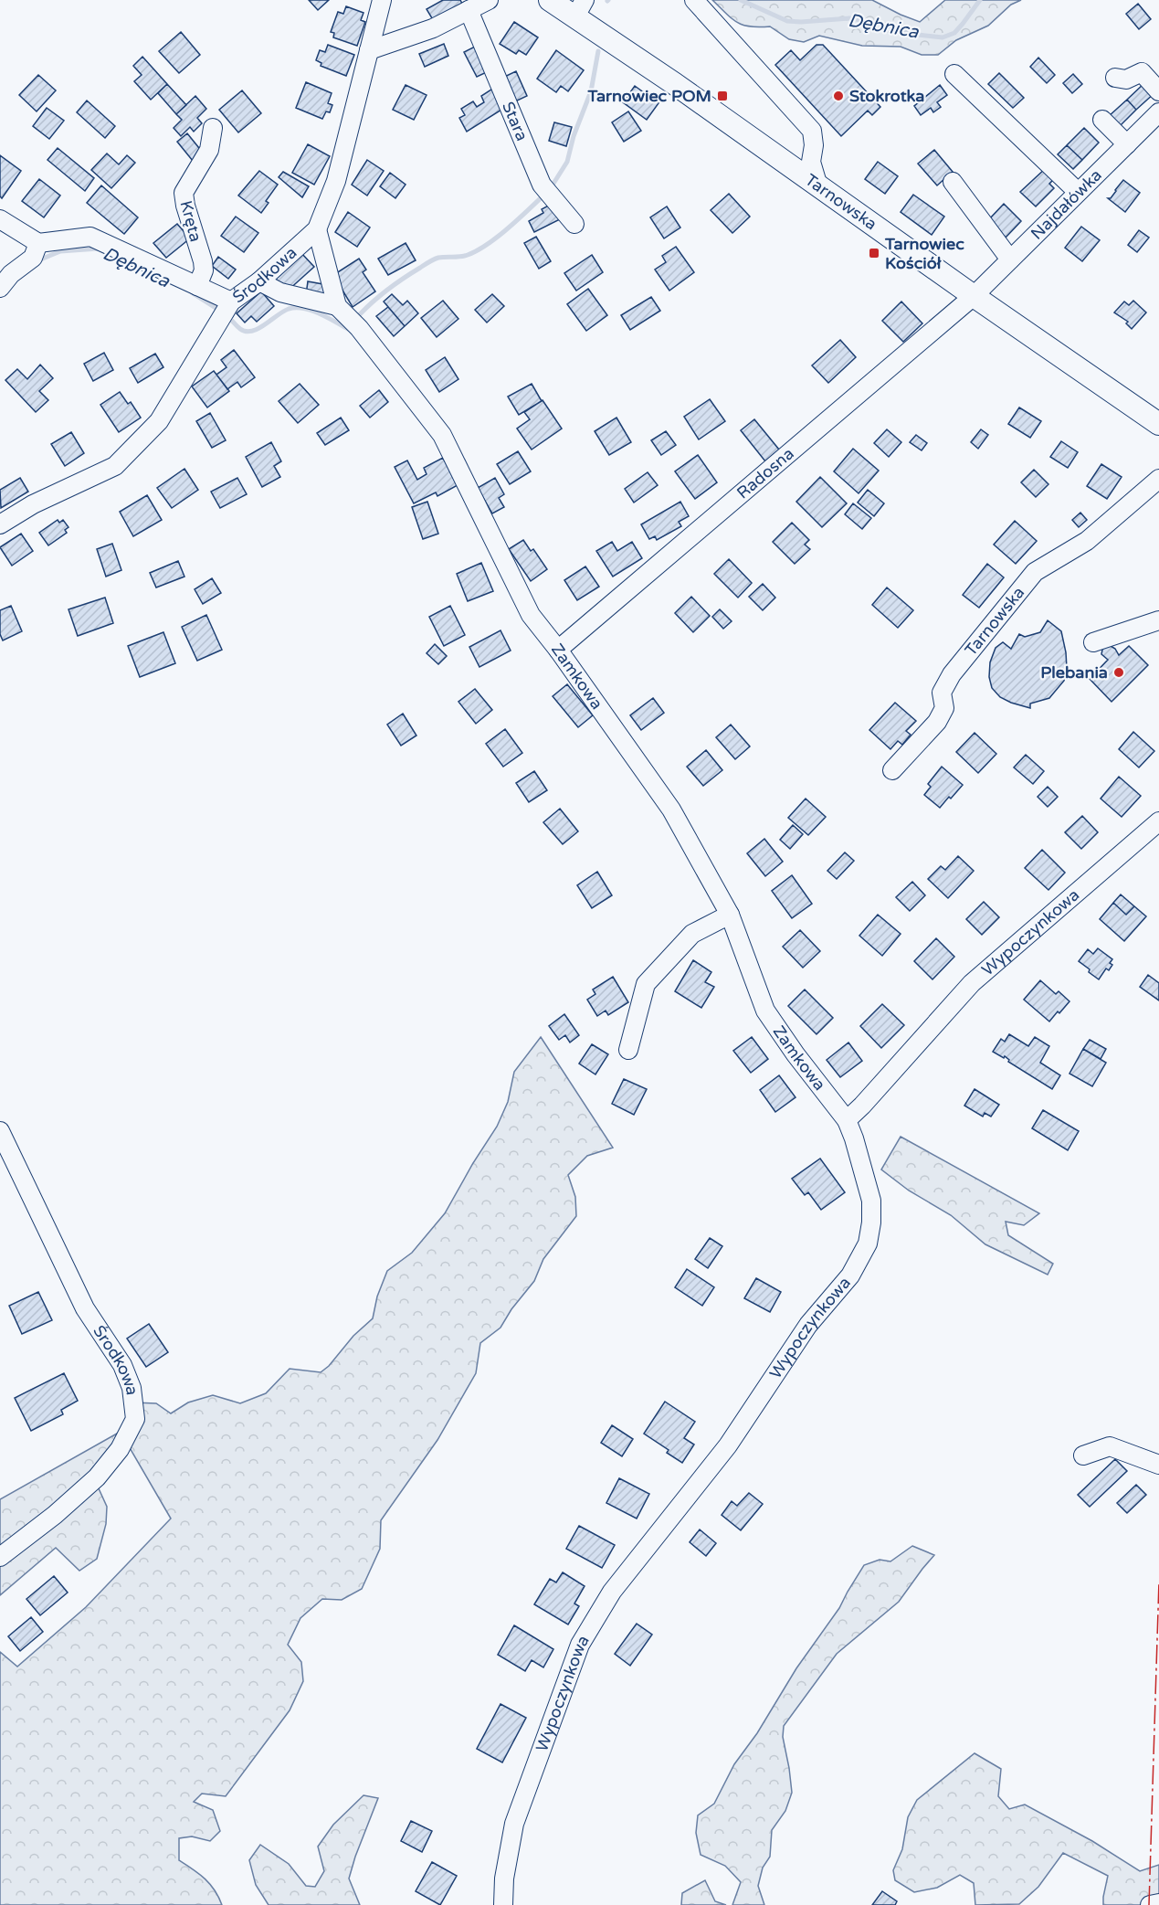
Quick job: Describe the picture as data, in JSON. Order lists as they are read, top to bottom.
{
  "streets": {
    "main road": ["Tarnowska"],
    "street": [
      "Stara",
      "Najdałówka",
      "Kręta",
      "Środkowa",
      "Radosna",
      "Zamkowa",
      "Wypoczynkowa"
    ]
  },
  "crossings": [
    ["Tarnowska", "Najdałówka"],
    ["Tarnowska", "Radosna"],
    ["Najdałówka", "Radosna"],
    ["Radosna", "Zamkowa"],
    ["Zamkowa", "Wypoczynkowa"]
  ],
  "water": ["Dębnica"],
  "places": {
    "transit": ["Tarnowiec POM", "Tarnowiec Kościół"],
    "other": ["Stokrotka", "Plebania"]
  }
}
